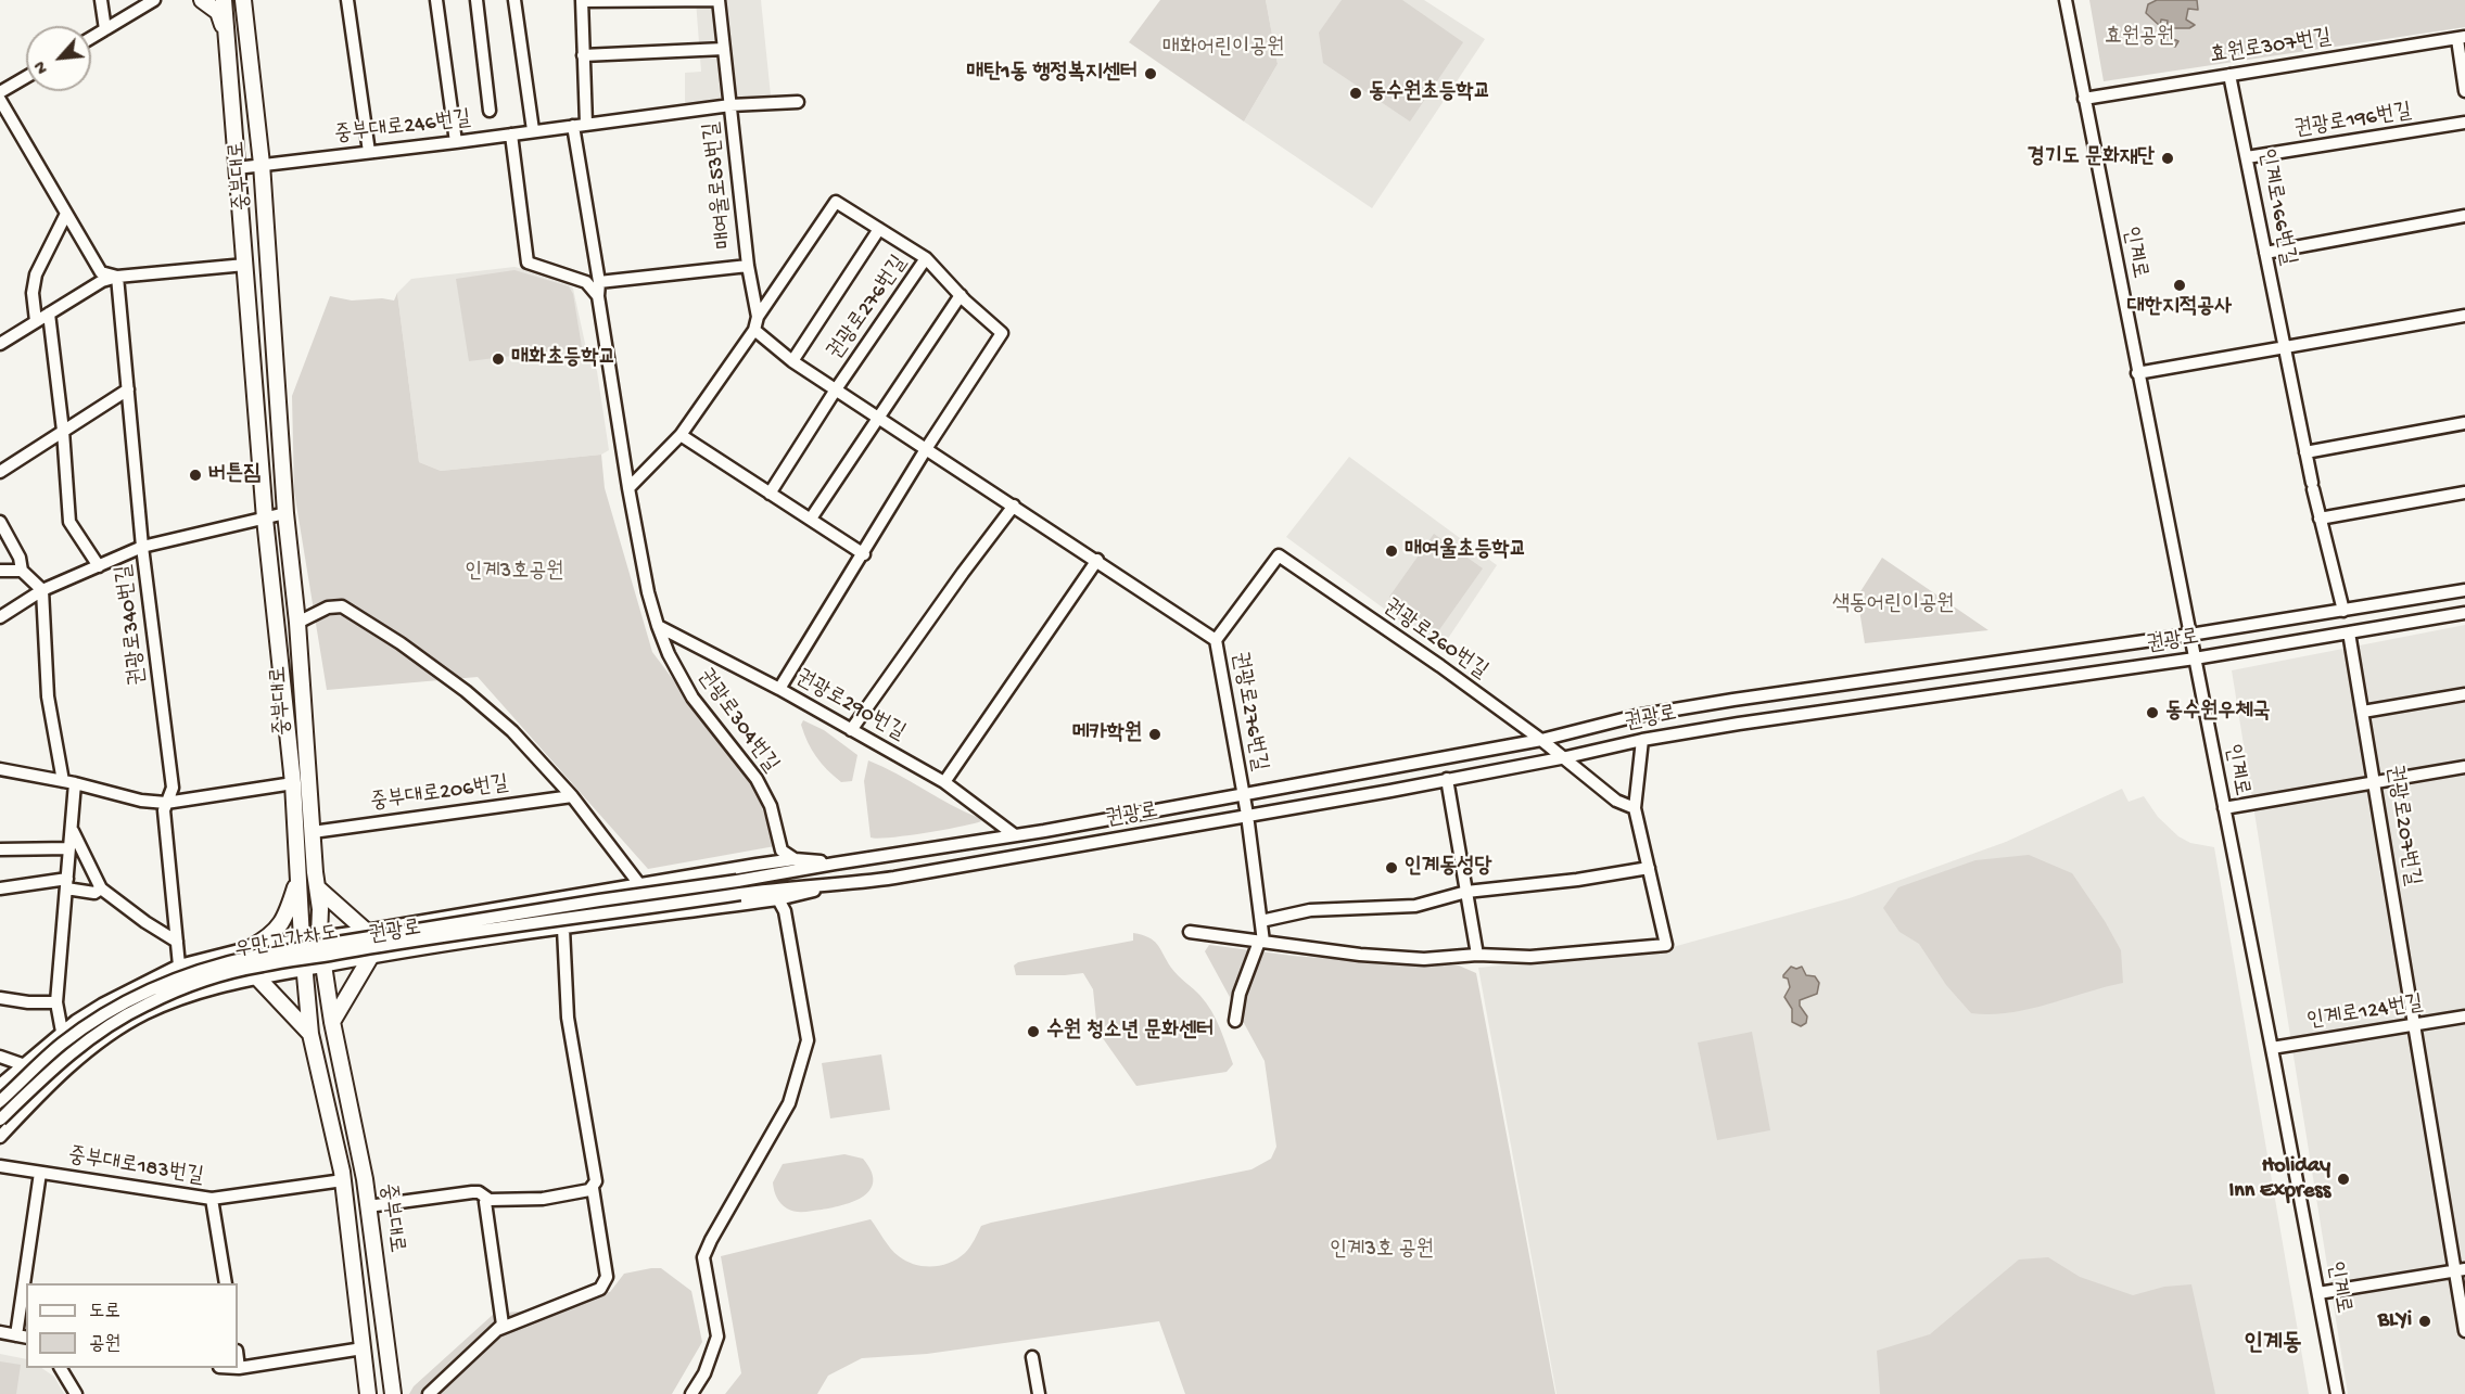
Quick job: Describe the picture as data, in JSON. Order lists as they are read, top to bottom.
{
  "streets": {
    "main road": ["중부대로"],
    "street": [
      "효원로307번길",
      "권광로196번길",
      "중부대로246번길",
      "매여울로53번길",
      "인계로166번길",
      "인계로",
      "권광로276번길",
      "권광로340번길",
      "권광로260번길",
      "권광로",
      "권광로290번길",
      "권광로304번길",
      "중부대로206번길",
      "권광로207번길",
      "우만고가차도",
      "인계로124번길",
      "중부대로183번길"
    ]
  },
  "crossings": [
    ["효원로307번길", "인계로166번길"],
    ["효원로307번길", "인계로"],
    ["권광로196번길", "인계로166번길"],
    ["중부대로246번길", "중부대로"],
    ["중부대로246번길", "매여울로53번길"],
    ["중부대로", "권광로"],
    ["중부대로", "중부대로206번길"],
    ["중부대로", "중부대로183번길"],
    ["매여울로53번길", "권광로276번길"],
    ["인계로166번길", "권광로"],
    ["인계로", "권광로"],
    ["인계로", "인계로124번길"],
    ["권광로276번길", "권광로260번길"],
    ["권광로276번길", "권광로"],
    ["권광로276번길", "권광로290번길"],
    ["권광로340번길", "권광로"],
    ["권광로260번길", "권광로"],
    ["권광로", "권광로290번길"],
    ["권광로", "권광로304번길"],
    ["권광로", "권광로207번길"],
    ["권광로", "우만고가차도"],
    ["권광로290번길", "권광로304번길"],
    ["권광로207번길", "인계로124번길"]
  ],
  "districts": ["인계동"],
  "parks": [
    "효원공원",
    "매화어린이공원",
    "인계3호공원",
    "색동어린이공원",
    "인계3호 공원"
  ],
  "places": [
    "매탄1동 행정복지센터",
    "동수원초등학교",
    "경기도 문화재단",
    "대한지적공사",
    "매화초등학교",
    "버튼짐",
    "매여울초등학교",
    "동수원우체국",
    "메카학원",
    "인계동성당",
    "수원 청소년 문화센터",
    "Holiday Inn Express",
    "BLYi"
  ],
  "legend": ["도로", "공원"],
  "north": "bottom left"
}
